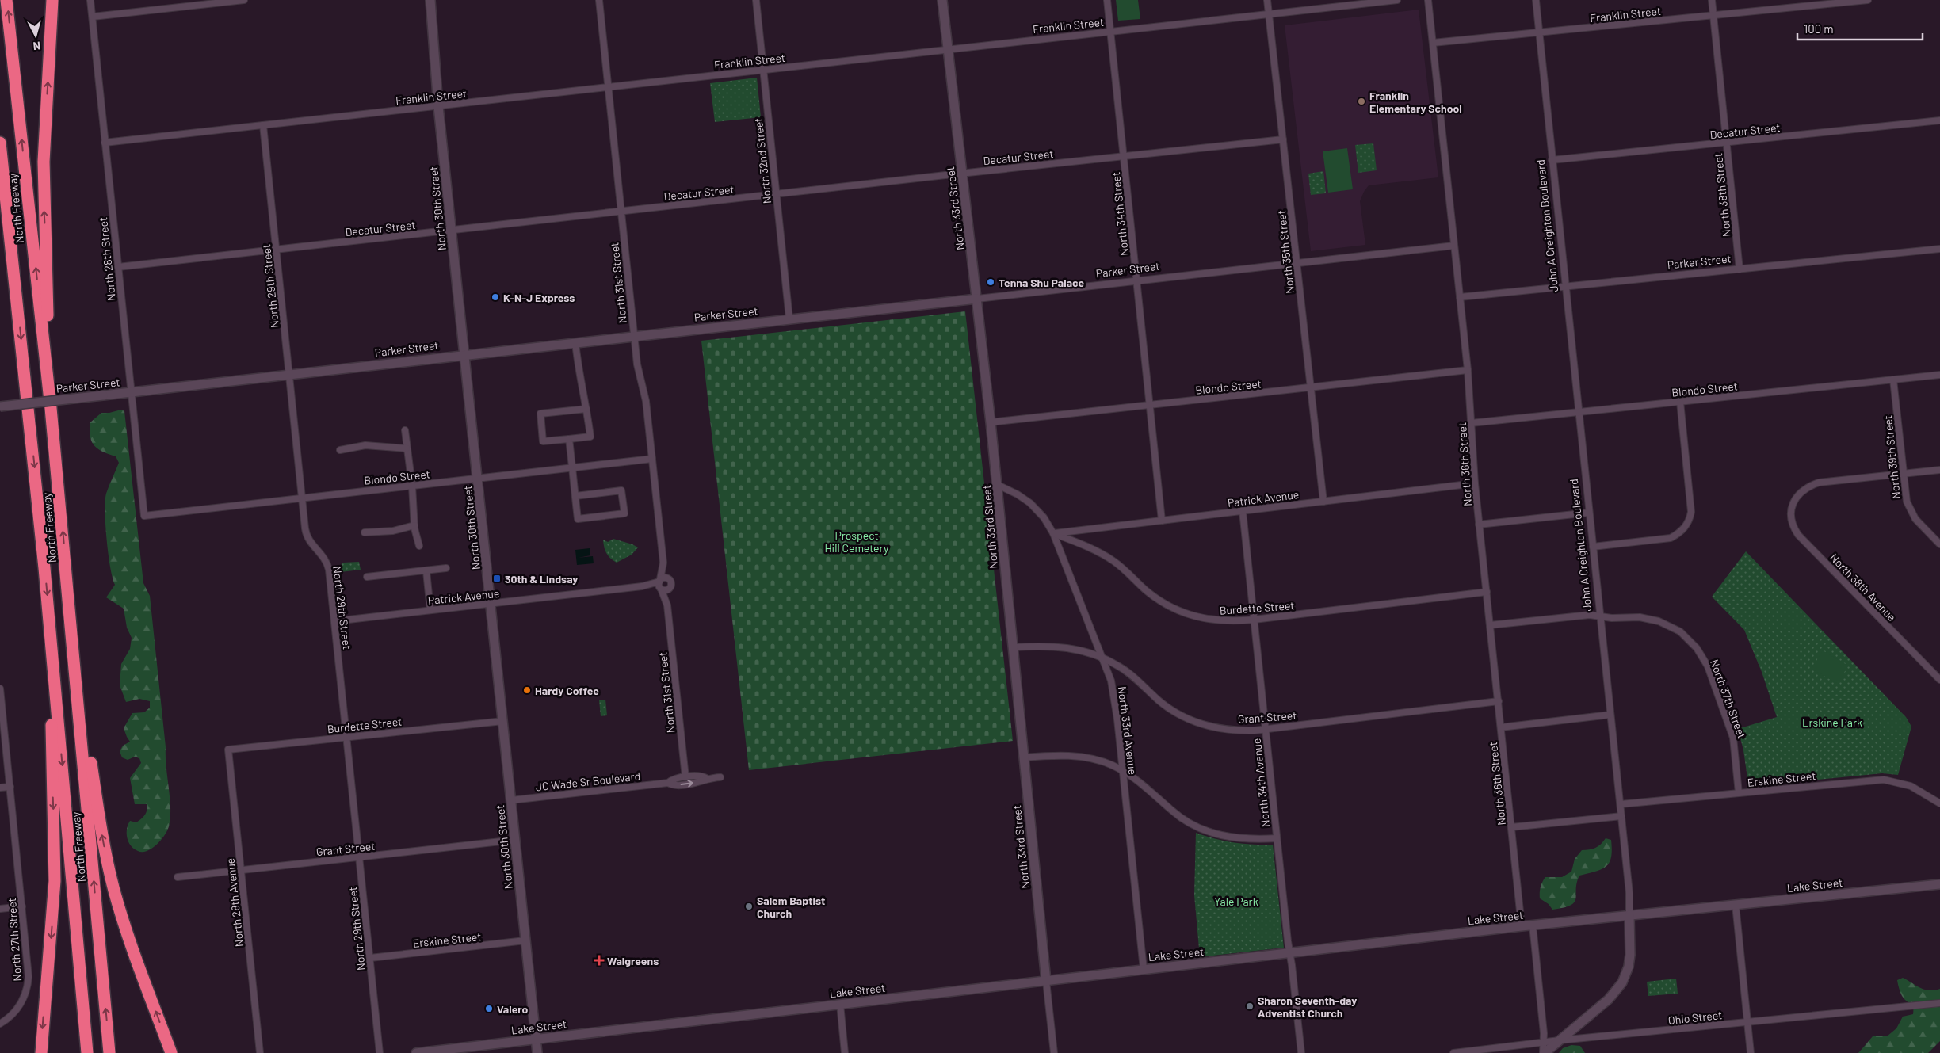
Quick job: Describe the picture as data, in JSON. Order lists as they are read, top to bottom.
{
  "streets": {
    "highway": ["North Freeway"],
    "main road": [
      "North 30th Street",
      "North 33rd Street",
      "John A Creighton Boulevard",
      "Parker Street",
      "Lake Street"
    ],
    "street": [
      "Franklin Street",
      "Decatur Street",
      "North 32nd Street",
      "North 38th Street",
      "North 34th Street",
      "North 35th Street",
      "North 28th Street",
      "North 31st Street",
      "North 29th Street",
      "Blondo Street",
      "North 39th Street",
      "North 36th Street",
      "Patrick Avenue",
      "North 38th Avenue",
      "Burdette Street",
      "North 37th Street",
      "Grant Street",
      "North 33rd Avenue",
      "Erskine Street",
      "JC Wade Sr Boulevard",
      "North 34th Avenue",
      "North 28th Avenue",
      "North 27th Street",
      "Ohio Street"
    ]
  },
  "crossings": [
    ["Franklin Street", "North 32nd Street"],
    ["Franklin Street", "North 38th Street"],
    ["Franklin Street", "North 30th Street"],
    ["Franklin Street", "North 33rd Street"],
    ["Franklin Street", "North 34th Street"],
    ["Franklin Street", "John A Creighton Boulevard"],
    ["Franklin Street", "North 35th Street"],
    ["Franklin Street", "North 28th Street"],
    ["Franklin Street", "North 31st Street"],
    ["Franklin Street", "North 29th Street"],
    ["Franklin Street", "North 36th Street"],
    ["Decatur Street", "North 32nd Street"],
    ["Decatur Street", "North 38th Street"],
    ["Decatur Street", "North 30th Street"],
    ["Decatur Street", "North 33rd Street"],
    ["Decatur Street", "North 34th Street"],
    ["Decatur Street", "John A Creighton Boulevard"],
    ["Decatur Street", "North 35th Street"],
    ["Decatur Street", "North 28th Street"],
    ["Decatur Street", "North 31st Street"],
    ["Decatur Street", "North 29th Street"],
    ["North 32nd Street", "Parker Street"],
    ["North 38th Street", "Parker Street"],
    ["North 30th Street", "Parker Street"],
    ["North 30th Street", "Blondo Street"],
    ["North 30th Street", "Patrick Avenue"],
    ["North 30th Street", "Burdette Street"],
    ["North 30th Street", "Grant Street"],
    ["North 30th Street", "Erskine Street"],
    ["North 30th Street", "JC Wade Sr Boulevard"],
    ["North 30th Street", "Lake Street"],
    ["North 33rd Street", "Parker Street"],
    ["North 33rd Street", "Blondo Street"],
    ["North 33rd Street", "Grant Street"],
    ["North 33rd Street", "North 33rd Avenue"],
    ["North 33rd Street", "Lake Street"],
    ["North 34th Street", "Parker Street"],
    ["North 34th Street", "Blondo Street"],
    ["North 34th Street", "Patrick Avenue"],
    ["John A Creighton Boulevard", "Parker Street"],
    ["John A Creighton Boulevard", "Blondo Street"],
    ["John A Creighton Boulevard", "North 37th Street"],
    ["John A Creighton Boulevard", "Erskine Street"],
    ["John A Creighton Boulevard", "Lake Street"],
    ["John A Creighton Boulevard", "Ohio Street"],
    ["North 35th Street", "Parker Street"],
    ["North 35th Street", "Blondo Street"],
    ["North 35th Street", "Patrick Avenue"],
    ["North 28th Street", "Parker Street"],
    ["North 28th Street", "Blondo Street"],
    ["Parker Street", "North 31st Street"],
    ["Parker Street", "North 29th Street"],
    ["Parker Street", "North 36th Street"],
    ["North 31st Street", "Blondo Street"],
    ["North 31st Street", "Patrick Avenue"],
    ["North 31st Street", "JC Wade Sr Boulevard"],
    ["North 29th Street", "Blondo Street"],
    ["North 29th Street", "Patrick Avenue"],
    ["North 29th Street", "Burdette Street"],
    ["North 29th Street", "Grant Street"],
    ["North 29th Street", "Erskine Street"],
    ["Blondo Street", "North 39th Street"],
    ["Blondo Street", "North 36th Street"],
    ["North 39th Street", "North 38th Avenue"],
    ["North 36th Street", "Patrick Avenue"],
    ["North 36th Street", "Burdette Street"],
    ["North 36th Street", "Grant Street"],
    ["North 36th Street", "Lake Street"],
    ["Patrick Avenue", "Burdette Street"],
    ["Patrick Avenue", "North 33rd Avenue"],
    ["Patrick Avenue", "North 34th Avenue"],
    ["Burdette Street", "North 33rd Avenue"],
    ["Burdette Street", "North 34th Avenue"],
    ["Burdette Street", "North 28th Avenue"],
    ["North 37th Street", "Erskine Street"],
    ["Grant Street", "North 33rd Avenue"],
    ["Grant Street", "North 34th Avenue"],
    ["Grant Street", "North 28th Avenue"],
    ["North 33rd Avenue", "Lake Street"],
    ["North 34th Avenue", "Lake Street"]
  ],
  "parks": ["Prospect Hill Cemetery", "Erskine Park", "Yale Park"],
  "places": {
    "other": [
      "Franklin Elementary School",
      "Tenna Shu Palace",
      "K-N-J Express",
      "Hardy Coffee",
      "Salem Baptist Church",
      "Sharon Seventh-day Adventist Church",
      "Valero"
    ],
    "transit": ["30th & Lindsay"],
    "health": ["Walgreens"]
  },
  "scale_bar": "100 m",
  "north": "bottom"
}
